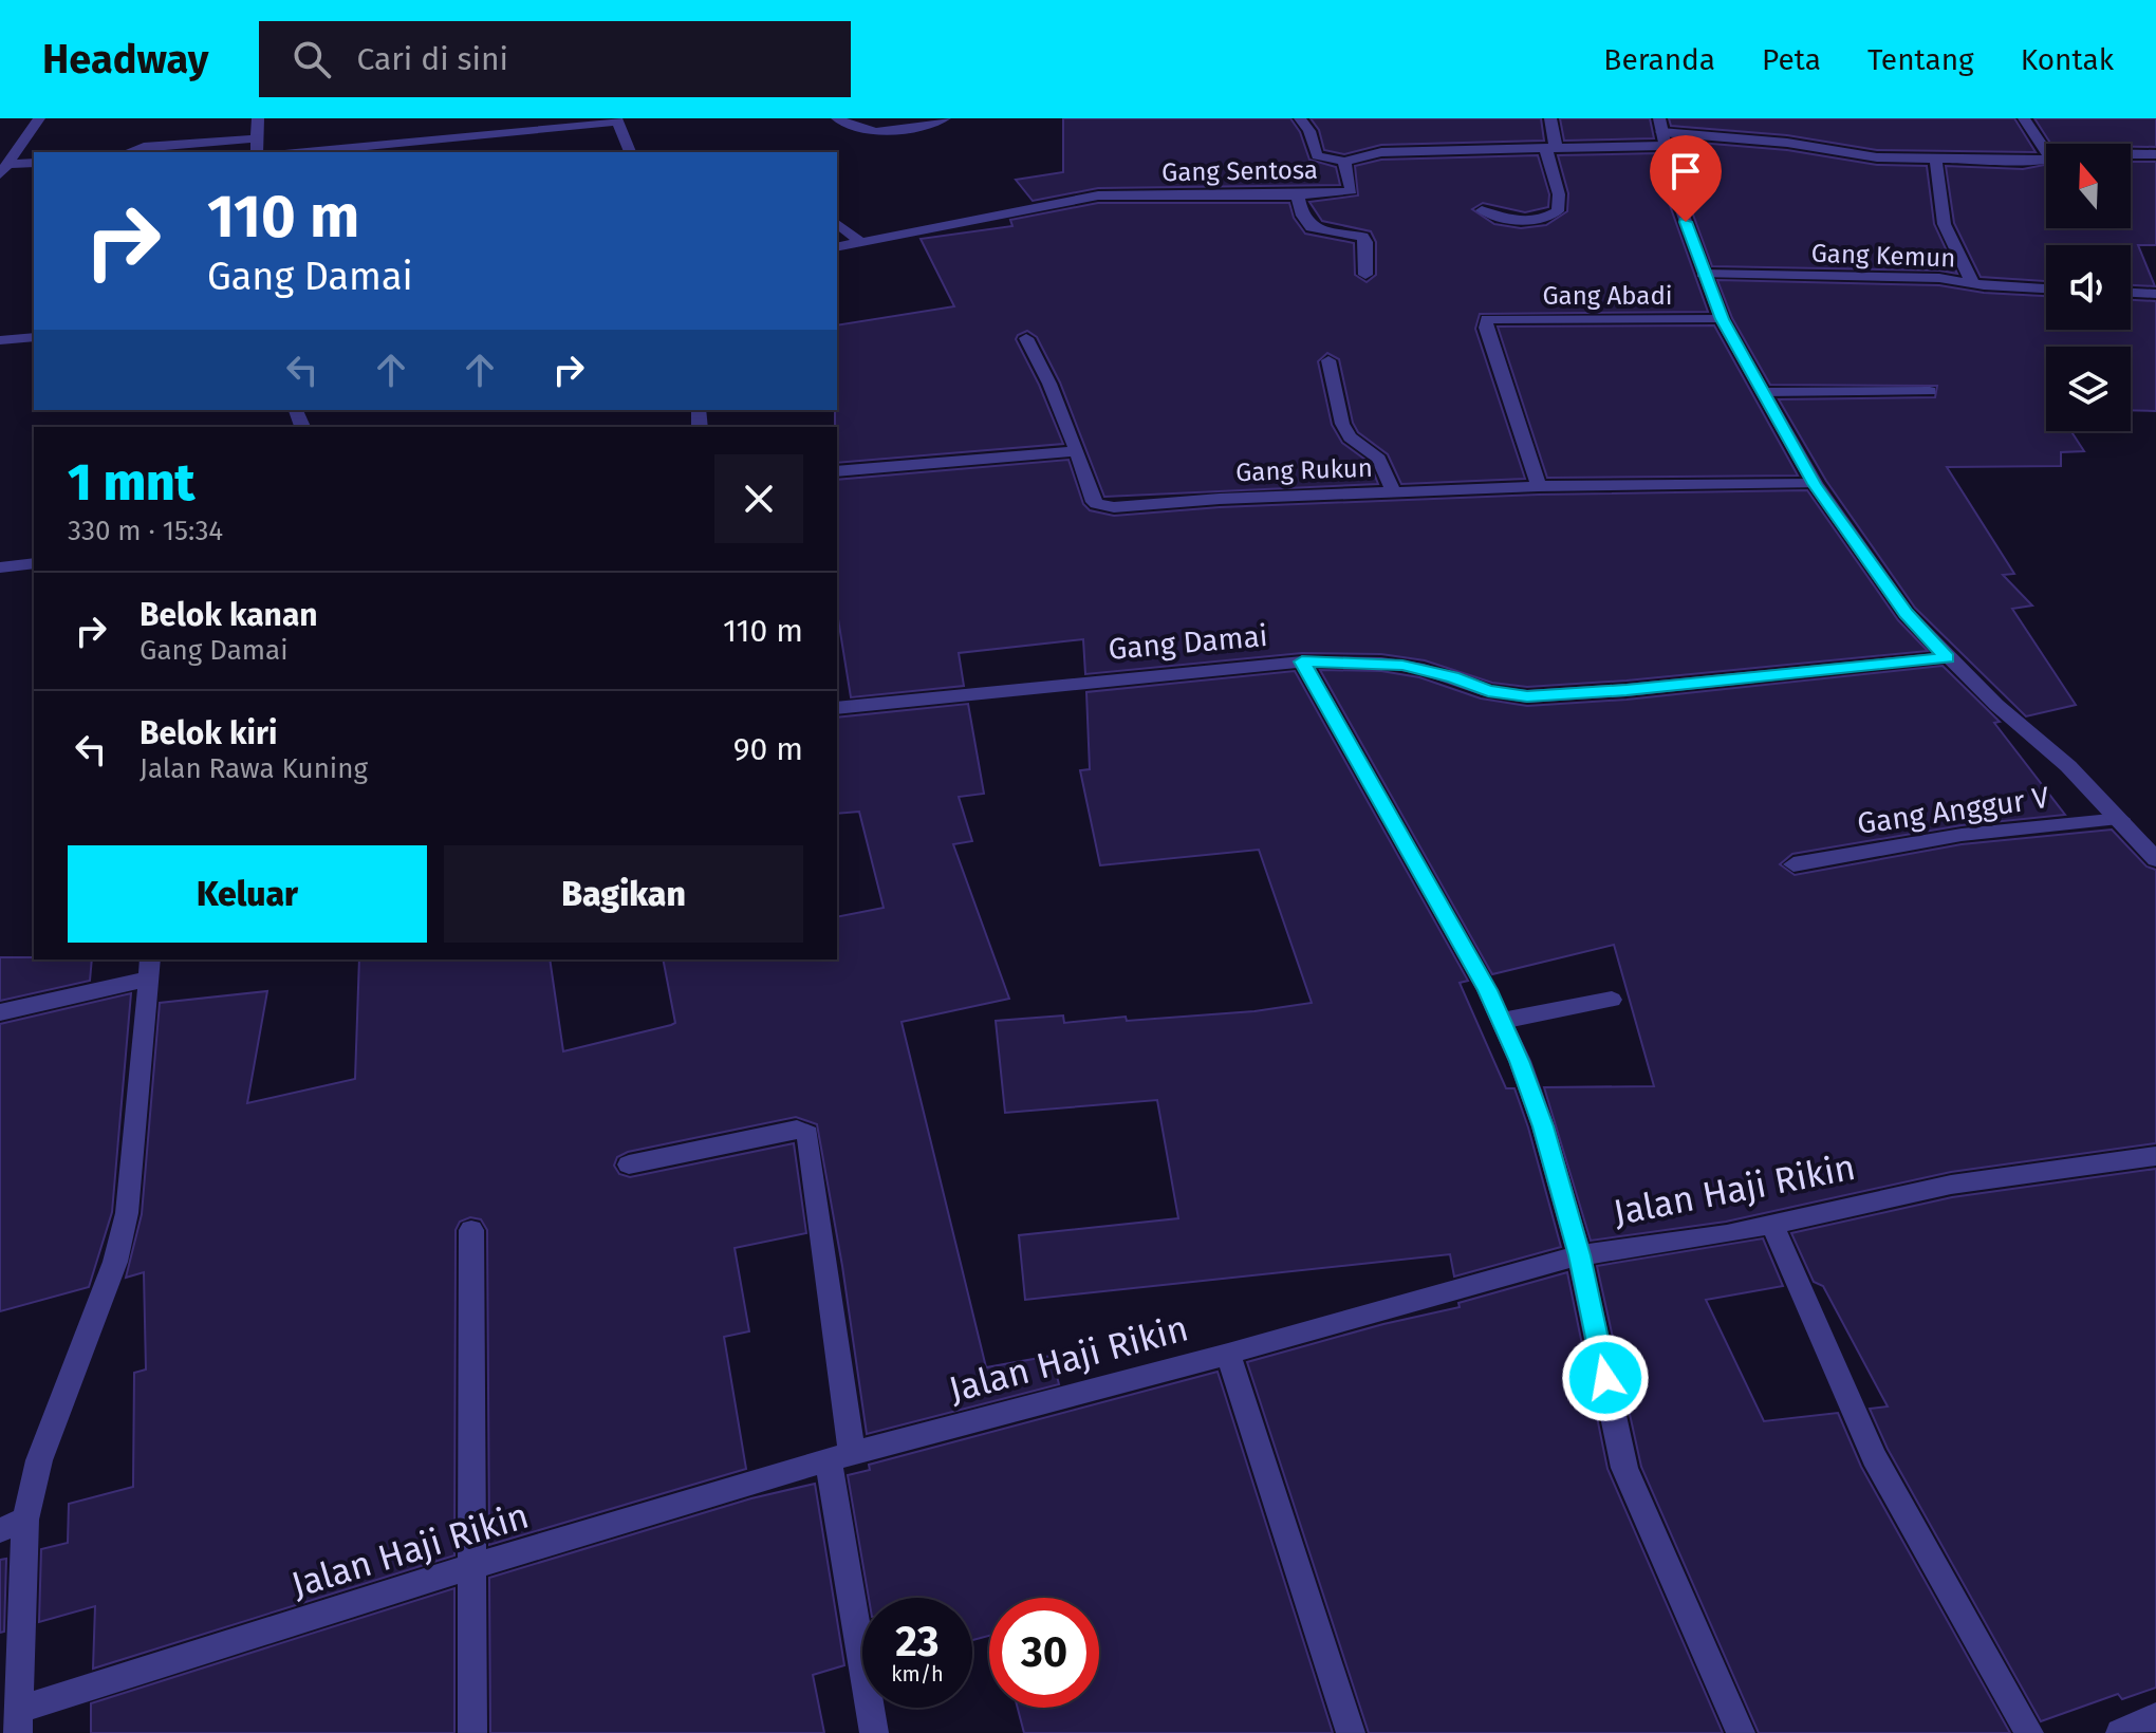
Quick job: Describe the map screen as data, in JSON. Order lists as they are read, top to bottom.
{
  "streets": {
    "street": [
      "Gang Sentosa",
      "Gang Kemun",
      "Gang Abadi",
      "Gang Rukun",
      "Gang Damai",
      "Gang Anggur V",
      "Jalan Haji Rikin"
    ]
  },
  "crossings": [
    ["Gang Abadi", "Gang Rukun"]
  ],
  "north": "top",
  "page": {
    "header": "Headway",
    "search": "Cari di sini",
    "nav": [
      "Beranda",
      "Peta",
      "Tentang",
      "Kontak"
    ],
    "turn": ["110 m", "Gang Damai"],
    "heading": ["1 mnt", "330 m · 15:34"],
    "list": [
      {
        "name": "Belok kanan",
        "note": "Gang Damai",
        "value": "110 m"
      },
      {
        "name": "Belok kiri",
        "note": "Jalan Rawa Kuning",
        "value": "90 m"
      }
    ],
    "buttons": ["Keluar", "Bagikan"],
    "speed": "23 km/h",
    "limit": "30"
  }
}
